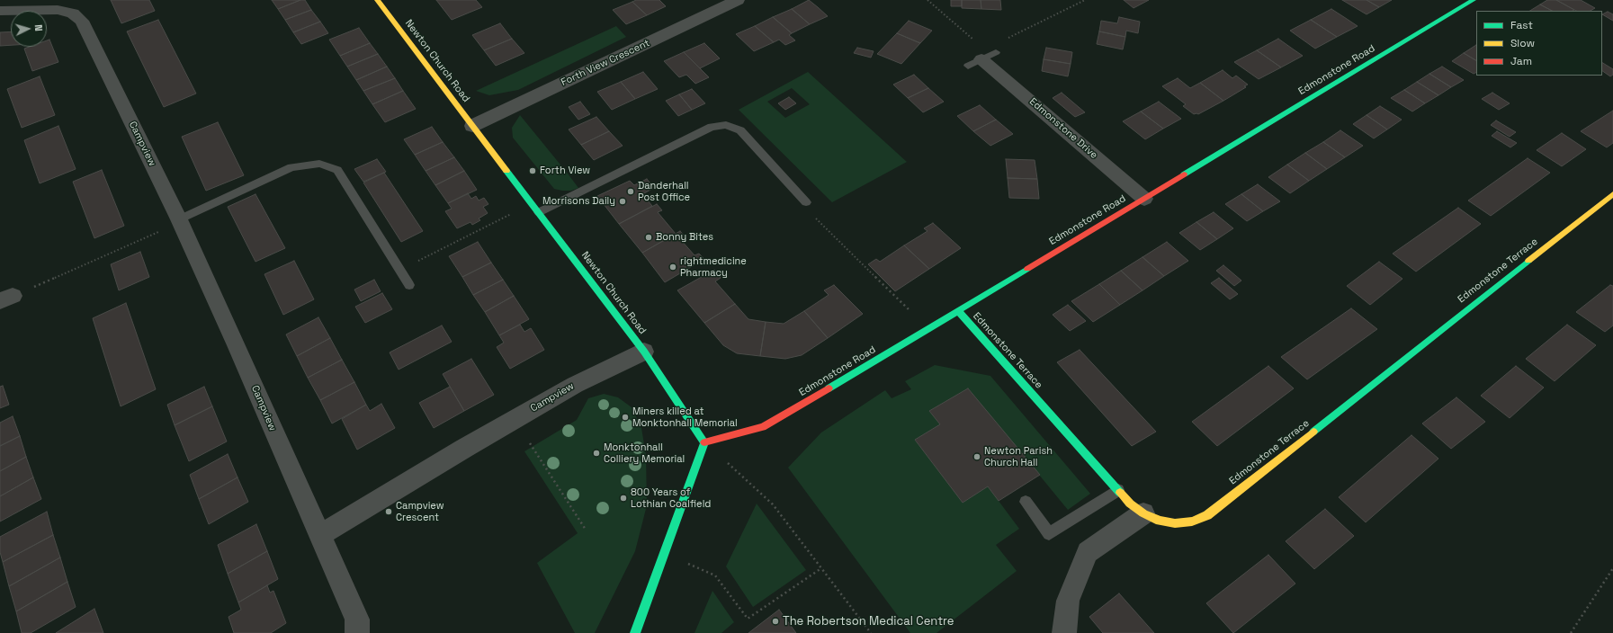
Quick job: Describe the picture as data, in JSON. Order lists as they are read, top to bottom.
{
  "streets": {
    "street": [
      "Newton Church Road",
      "Forth View Crescent",
      "Edmonstone Road",
      "Edmonstone Drive",
      "Campview",
      "Edmonstone Terrace"
    ]
  },
  "crossings": [
    ["Newton Church Road", "Forth View Crescent"],
    ["Newton Church Road", "Edmonstone Road"],
    ["Newton Church Road", "Campview"],
    ["Edmonstone Road", "Edmonstone Drive"],
    ["Edmonstone Road", "Edmonstone Terrace"]
  ],
  "places": [
    "Forth View",
    "Danderhall Post Office",
    "Morrisons Daily",
    "Bonny Bites",
    "rightmedicine Pharmacy",
    "Miners killed at Monktonhall Memorial",
    "Monktonhall Colliery Memorial",
    "Newton Parish Church Hall",
    "800 Years of Lothian Coalfield",
    "Campview Crescent",
    "The Robertson Medical Centre"
  ],
  "legend": ["Fast", "Slow", "Jam"],
  "north": "right"
}
